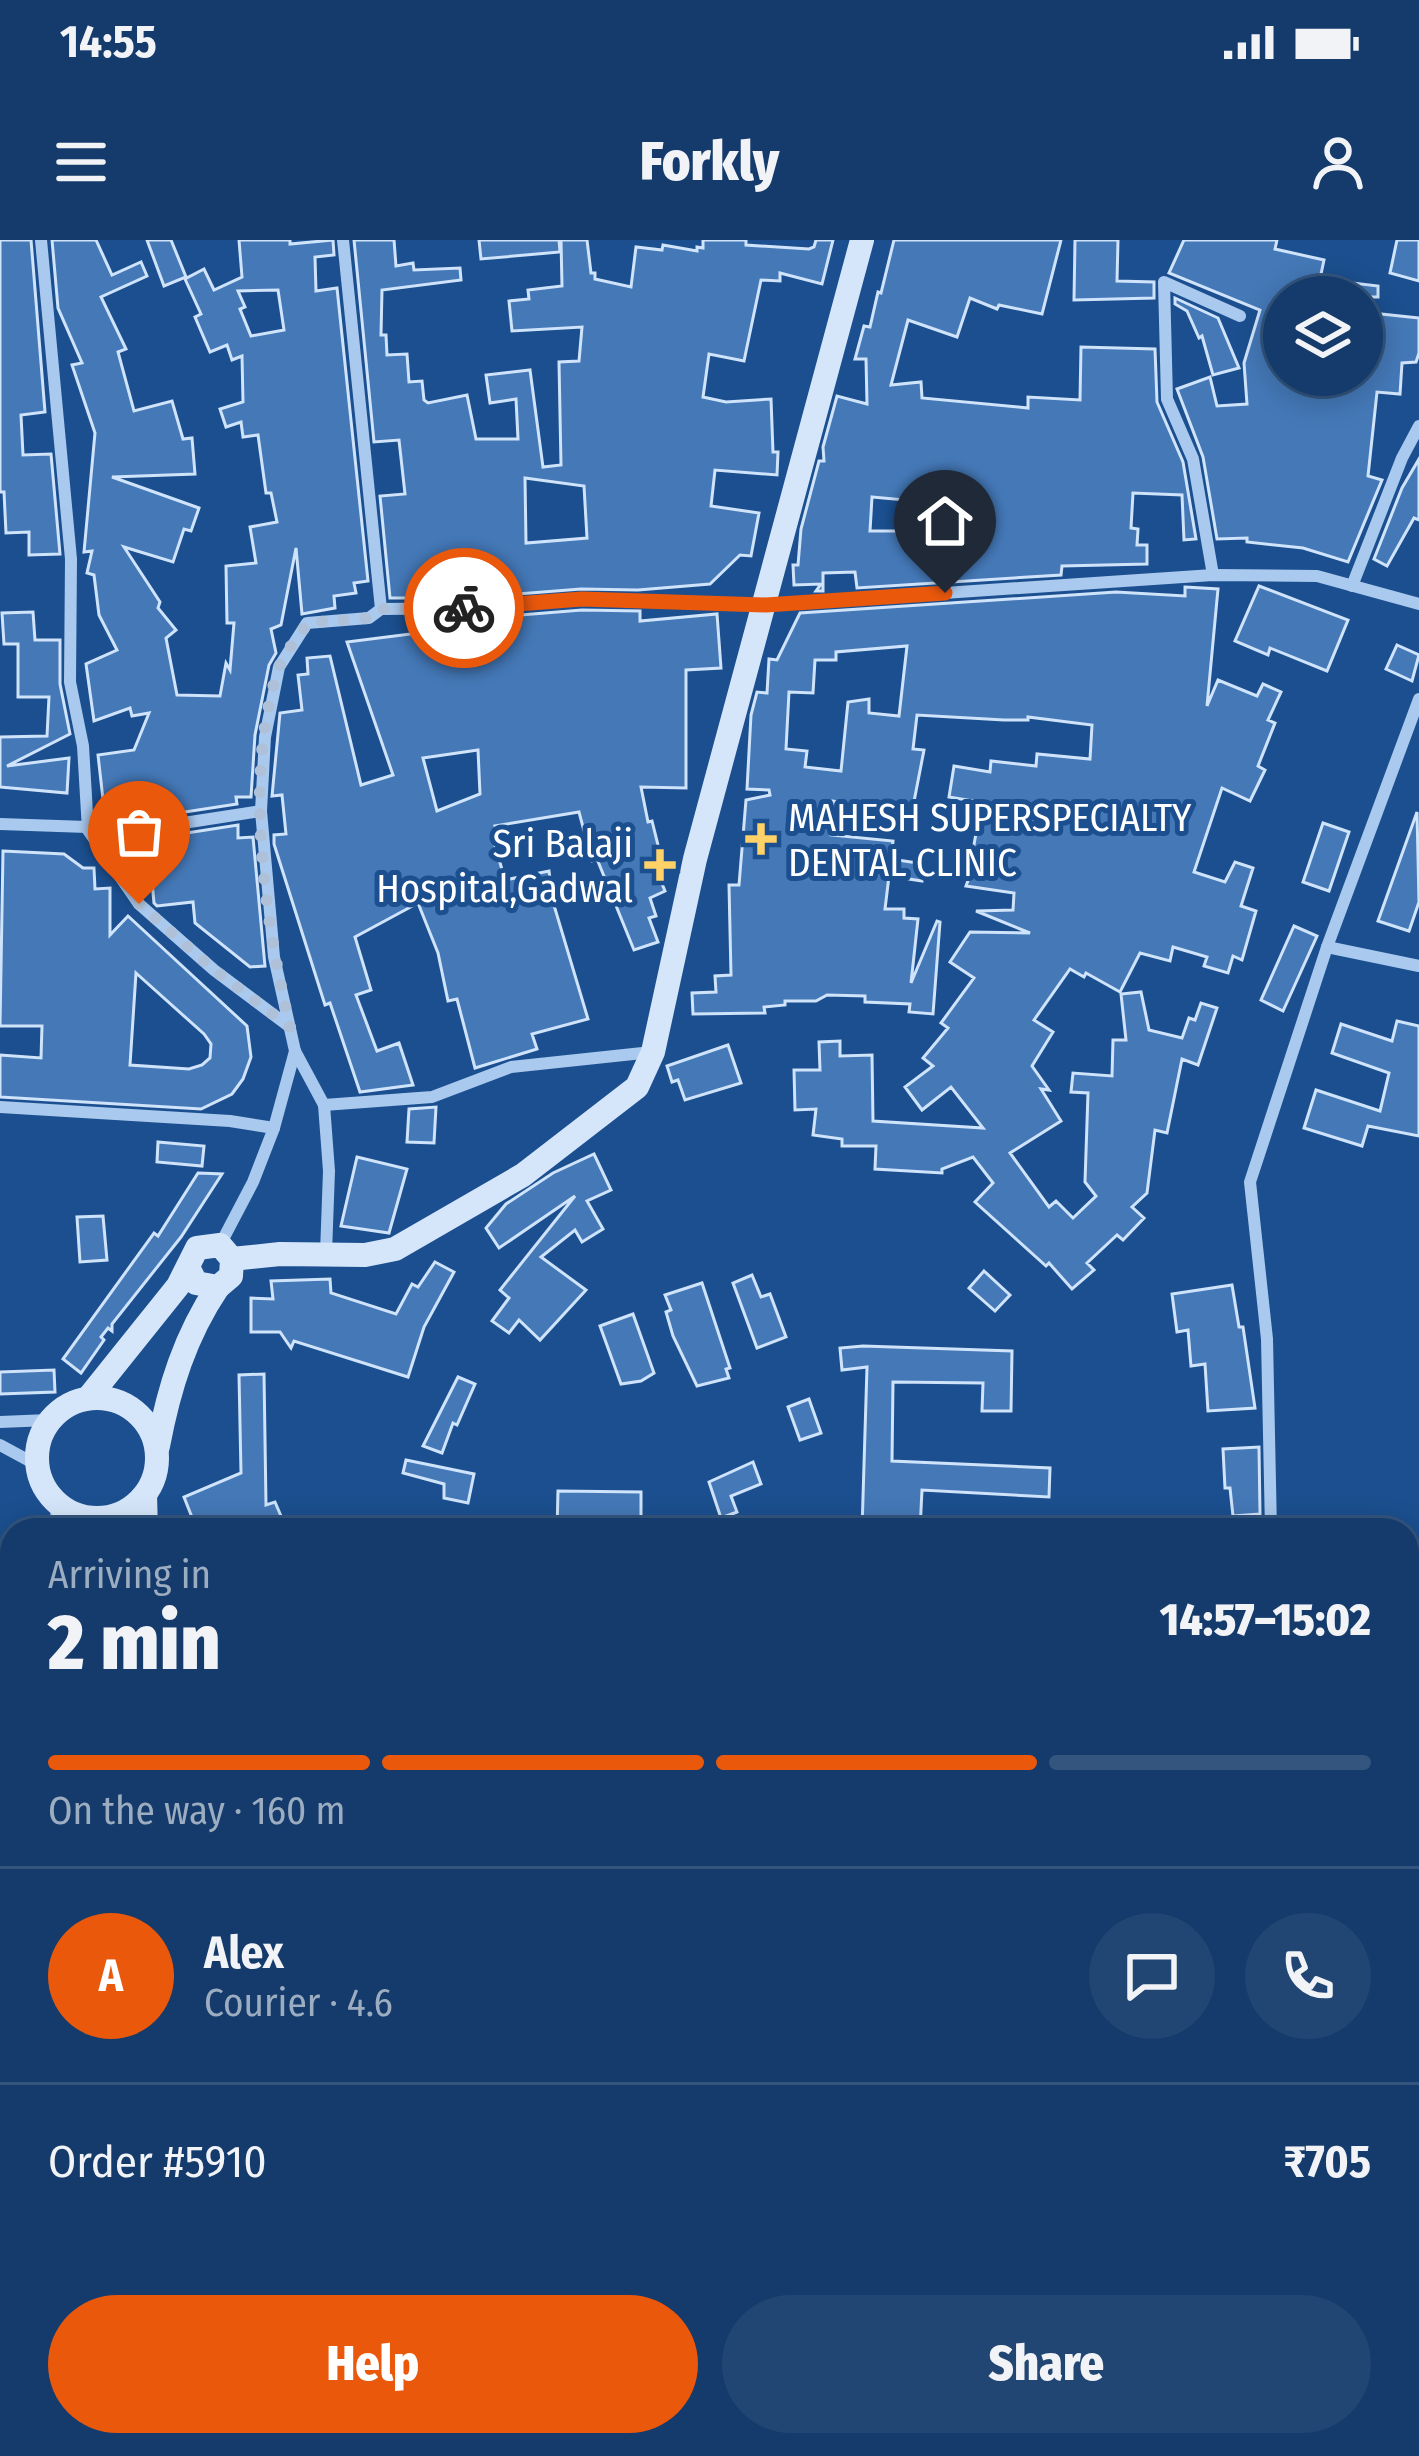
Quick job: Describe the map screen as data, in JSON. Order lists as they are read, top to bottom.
{
  "places": {
    "health": ["MAHESH SUPERSPECIALTY DENTAL CLINIC", "Sri Balaji Hospital,Gadwal"]
  },
  "page": {
    "status": "14:55",
    "header": "Forkly",
    "heading": ["2 min", "Arriving in", "14:57–15:02"],
    "panel": [
      "Alex",
      "Courier · 4.6",
      "Order #5910",
      "₹705"
    ],
    "bar": "On the way · 160 m",
    "round": "A",
    "buttons": ["Help", "Share"]
  }
}
